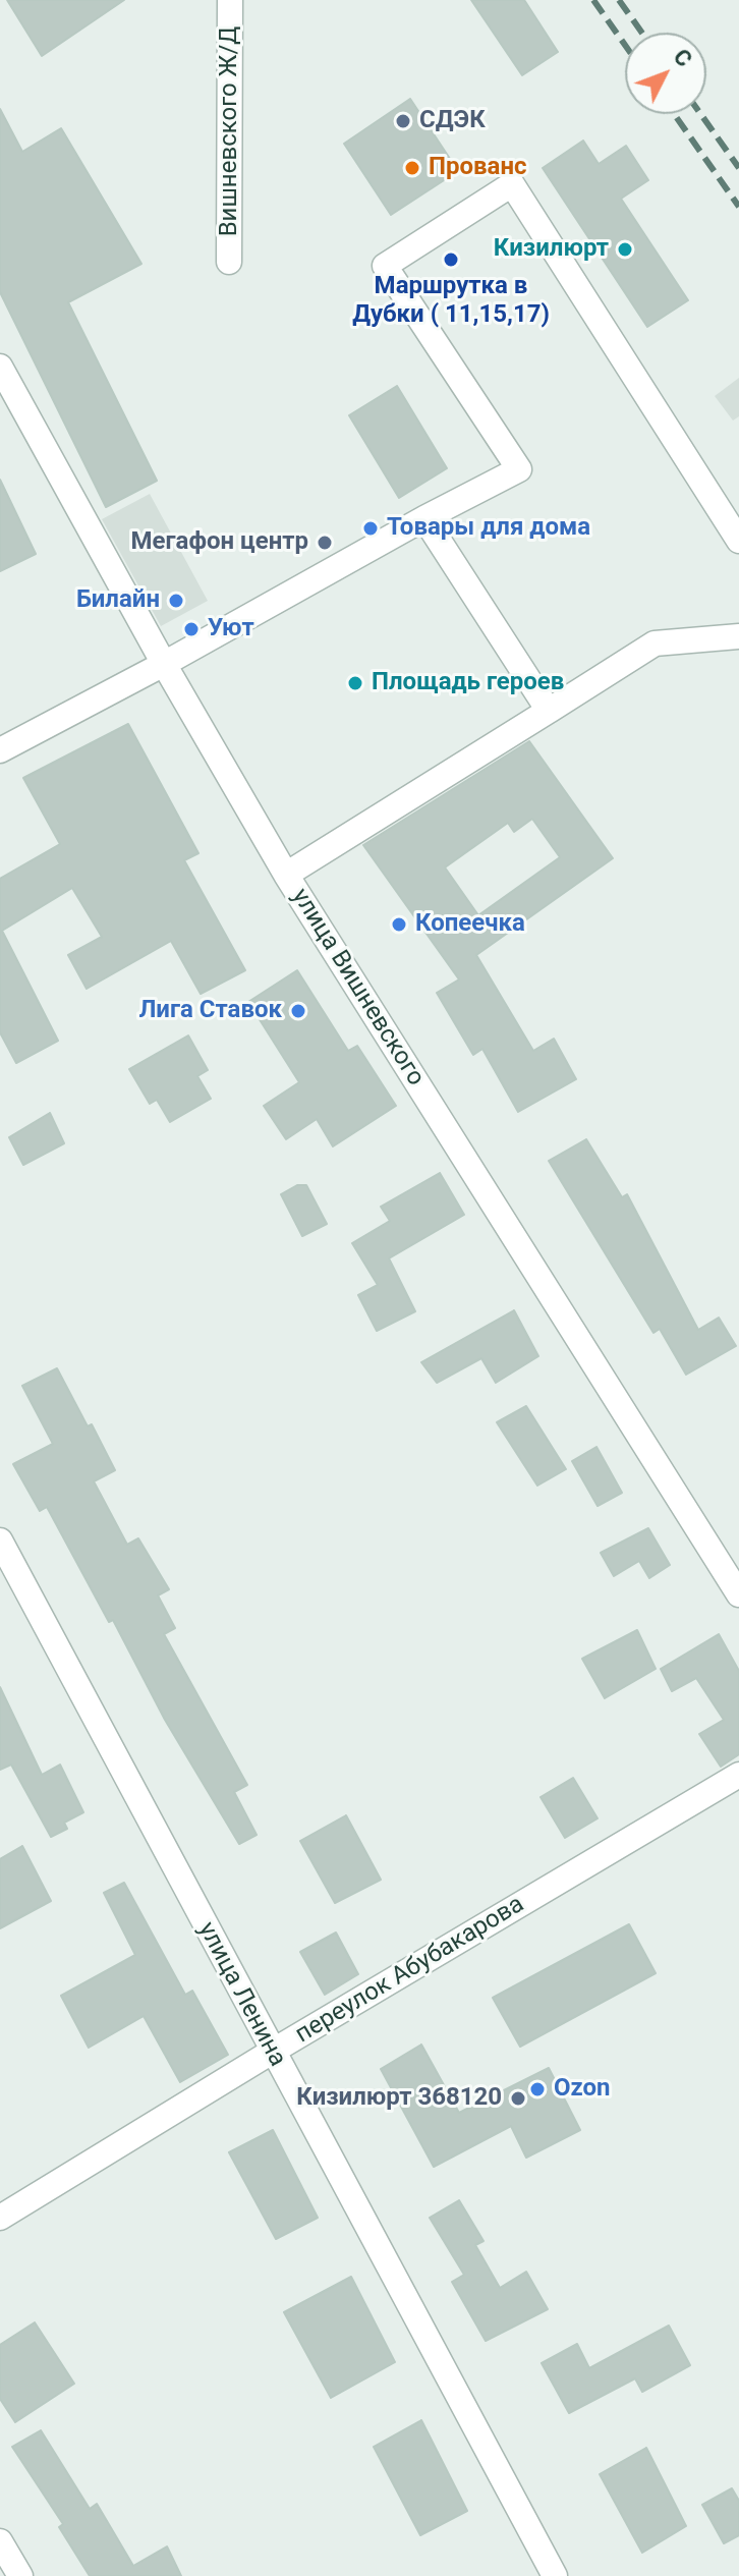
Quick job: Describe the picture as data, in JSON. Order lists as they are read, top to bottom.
{
  "streets": {
    "street": [
      "Вишневского Ж/Д",
      "улица Вишневского",
      "переулок Абубакарова",
      "улица Ленина"
    ]
  },
  "crossings": [
    ["переулок Абубакарова", "улица Ленина"]
  ],
  "places": [
    "СДЭК",
    "Прованс",
    "Кизилюрт",
    "Маршрутка в Дубки ( 11,15,17)",
    "Товары для дома",
    "Мегафон центр",
    "Билайн",
    "Уют",
    "Площадь героев",
    "Копеечка",
    "Лига Ставок",
    "Ozon",
    "Кизилюрт 368120"
  ],
  "north": "top right"
}
